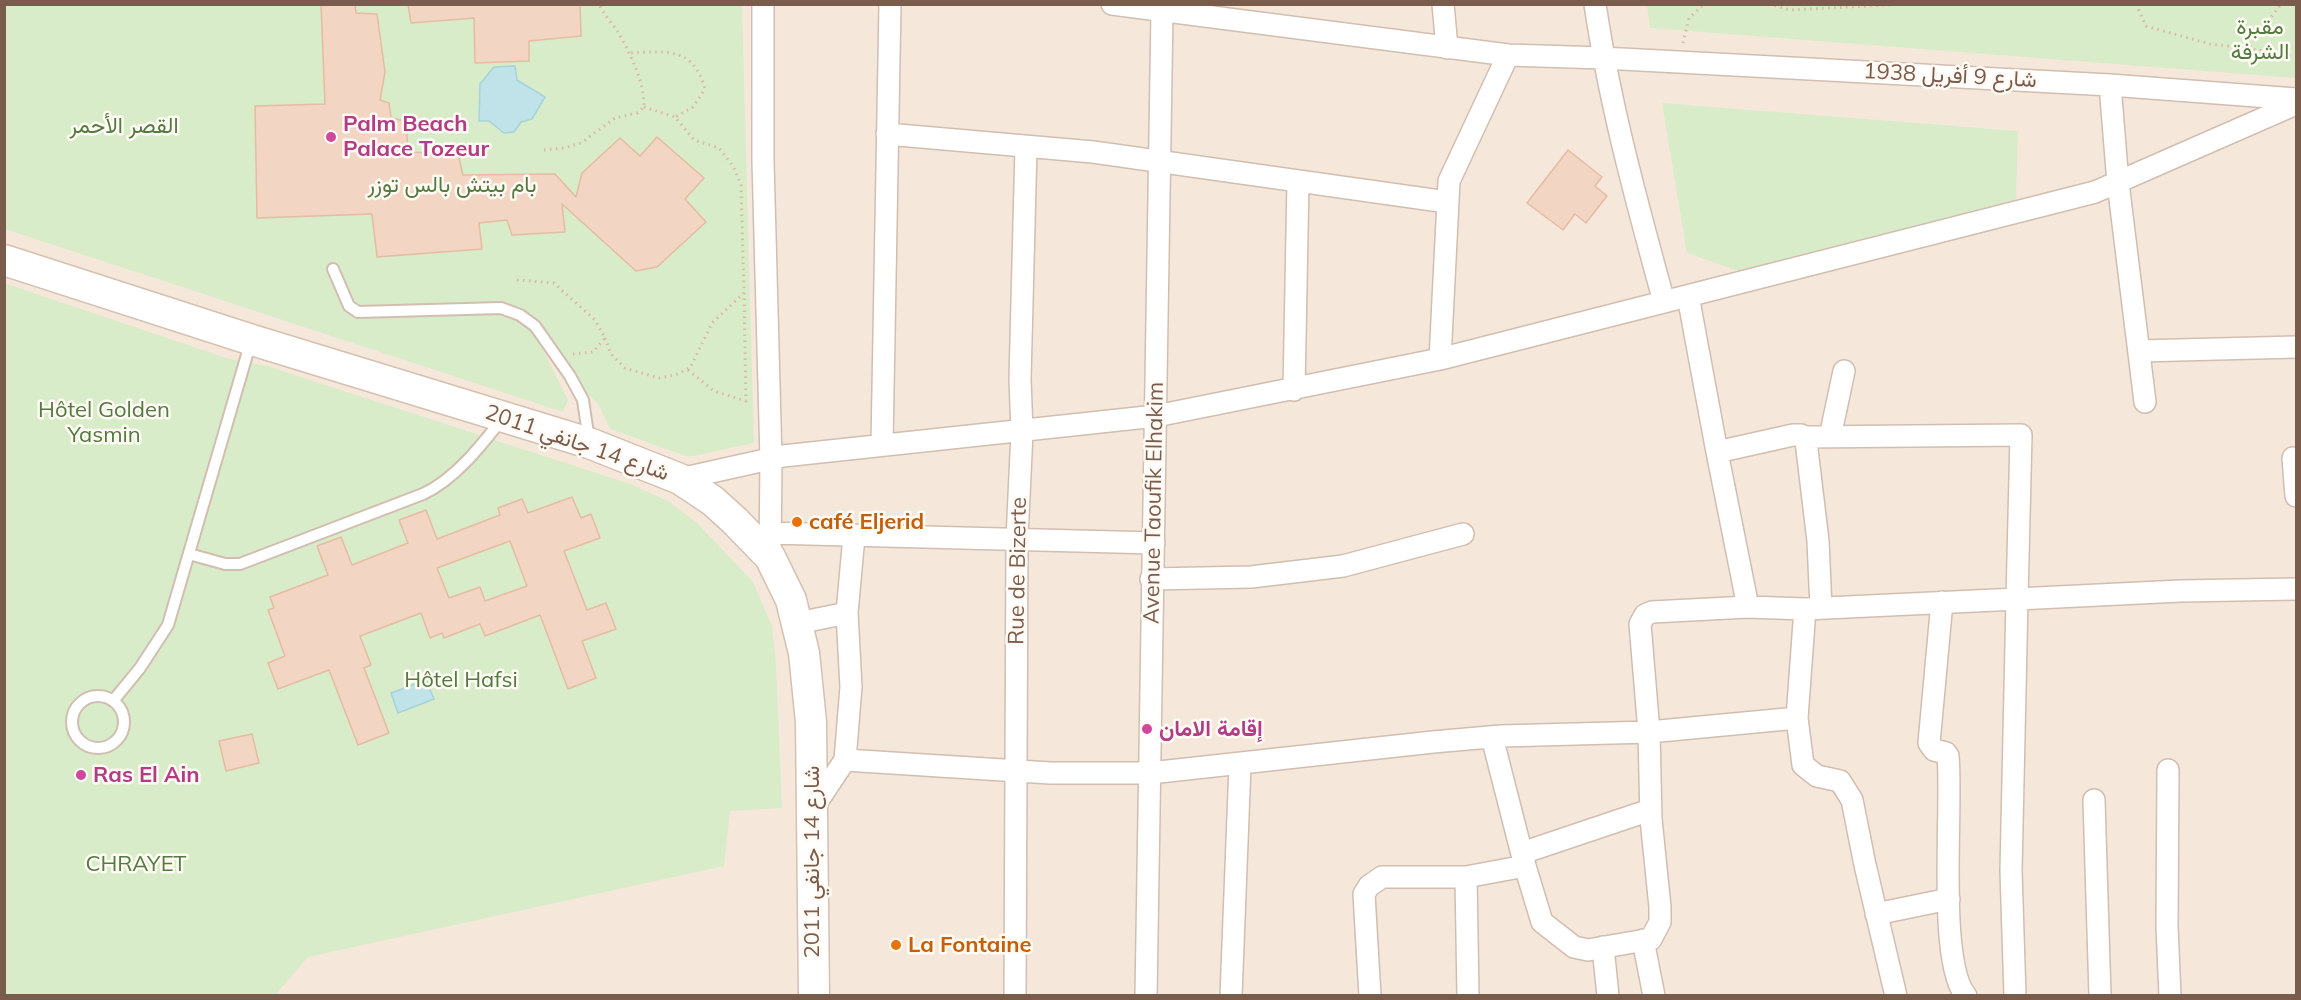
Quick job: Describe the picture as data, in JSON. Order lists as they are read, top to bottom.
{
  "streets": {
    "main road": ["شارع 14 جانفي 2011"],
    "street": ["شارع 9 أفريل 1938", "Avenue Taoufik Elhakim", "Rue de Bizerte"]
  },
  "crossings": [
    ["شارع 9 أفريل 1938", "Avenue Taoufik Elhakim"]
  ],
  "parks": [
    "مقبرة الشرفة",
    "القصر الأحمر",
    "بام بيتش بالس توزر",
    "Hôtel Golden Yasmin",
    "Hôtel Hafsi",
    "CHRAYET"
  ],
  "places": [
    "Palm Beach Palace Tozeur",
    "café Eljerid",
    "إقامة الامان",
    "Ras El Ain",
    "La Fontaine"
  ]
}
